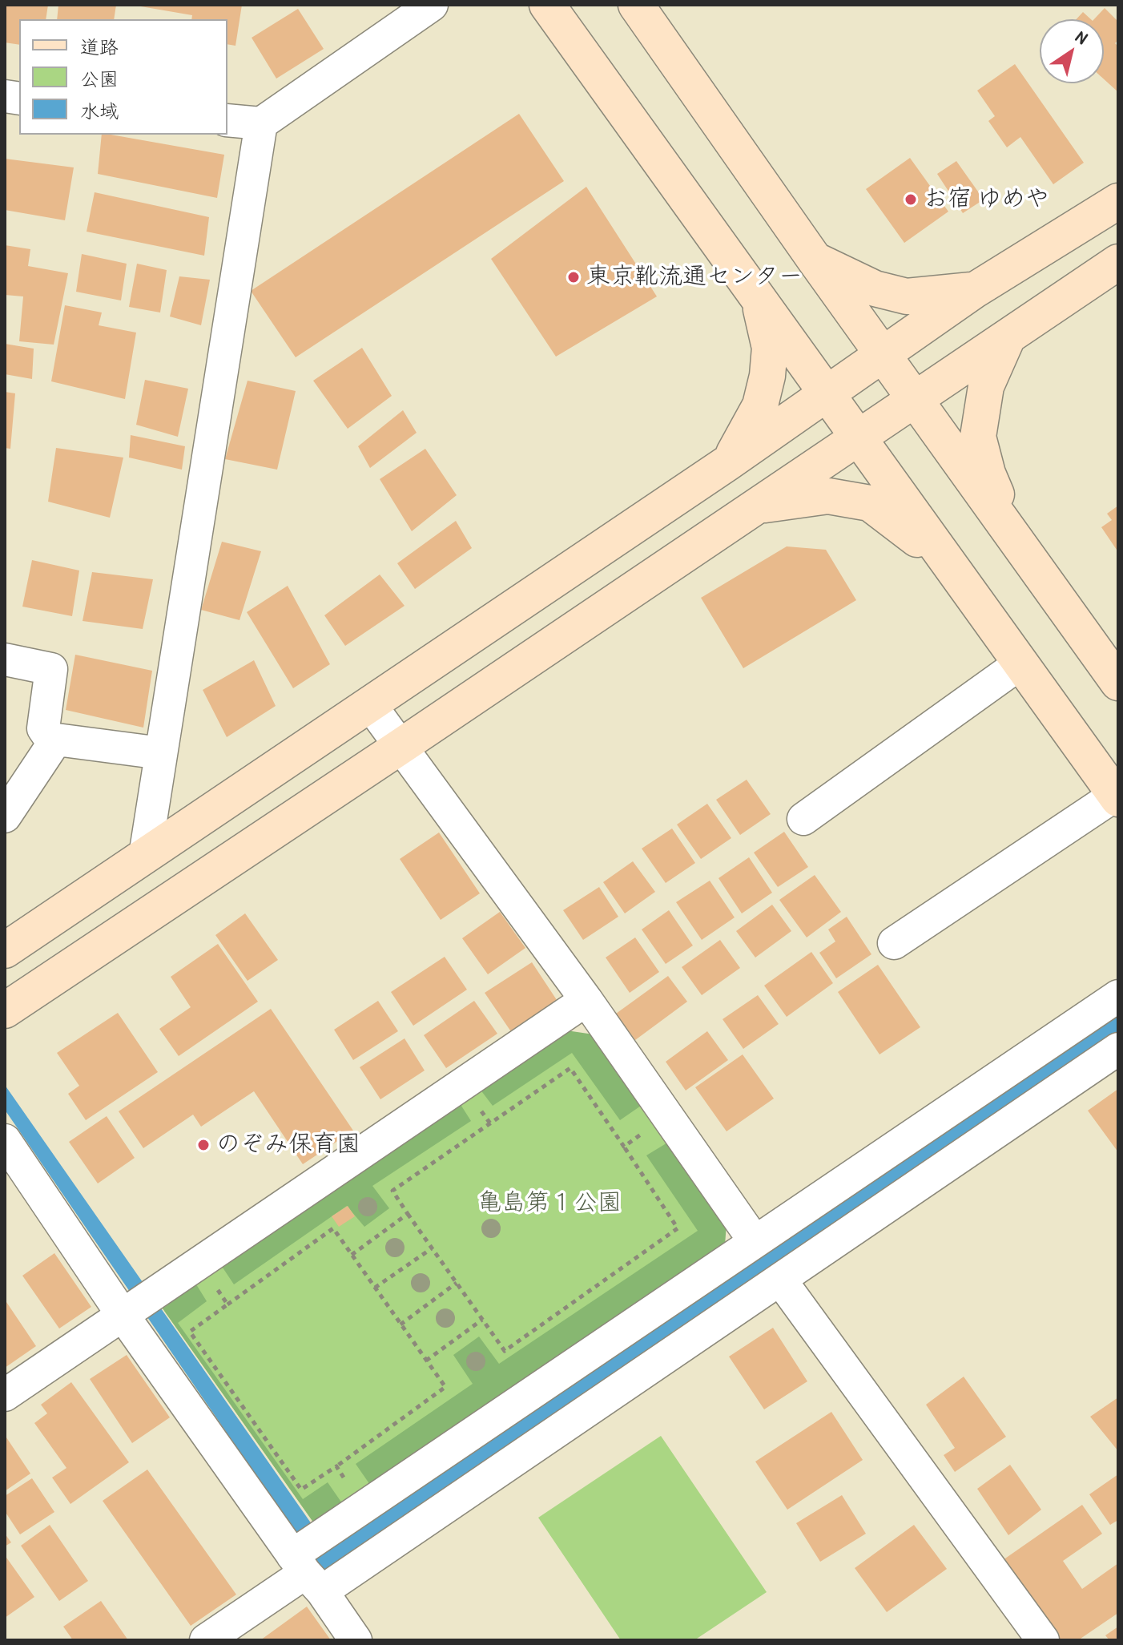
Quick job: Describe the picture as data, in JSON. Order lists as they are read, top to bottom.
{
  "parks": ["亀島第１公園"],
  "places": ["お宿 ゆめや", "東京靴流通センター", "のぞみ保育園"],
  "legend": ["道路", "公園", "水域"],
  "north": "top right"
}
